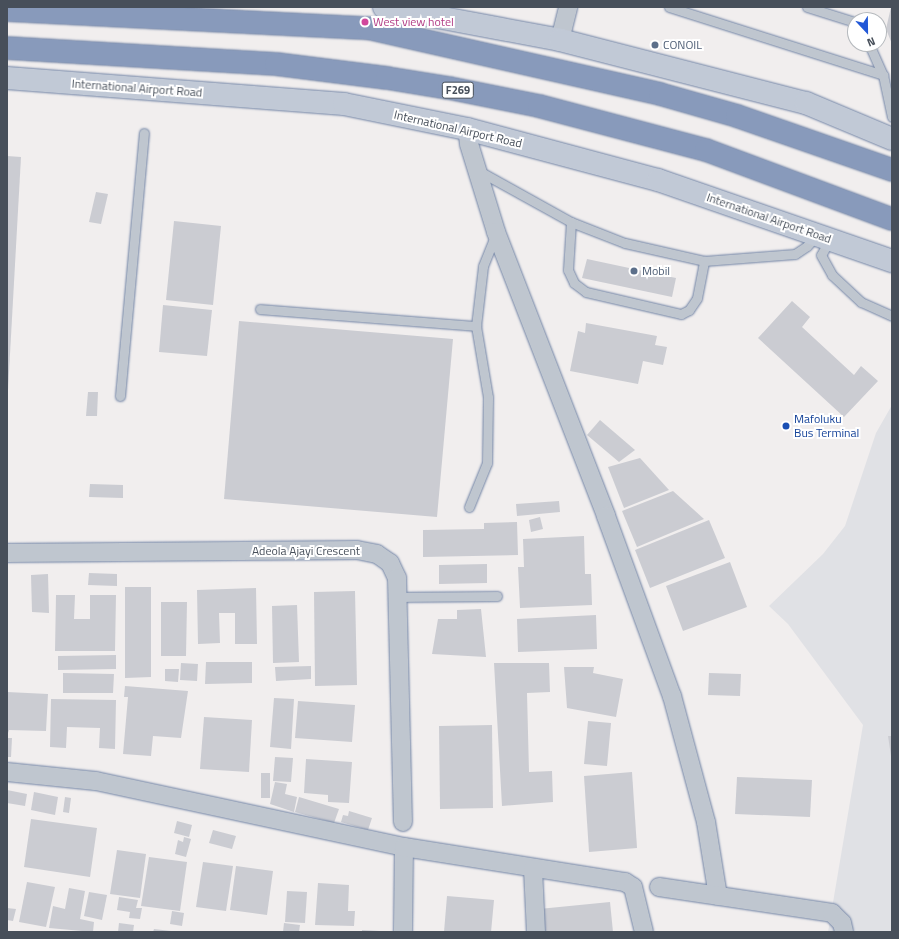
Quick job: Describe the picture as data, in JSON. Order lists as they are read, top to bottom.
{
  "streets": {
    "highway": ["F269"],
    "main road": ["International Airport Road"],
    "street": ["Adeola Ajayi Crescent"]
  },
  "places": [
    "West view hotel",
    "CONOIL",
    "Mobil",
    "Mafoluku Bus Terminal"
  ],
  "north": "bottom"
}
